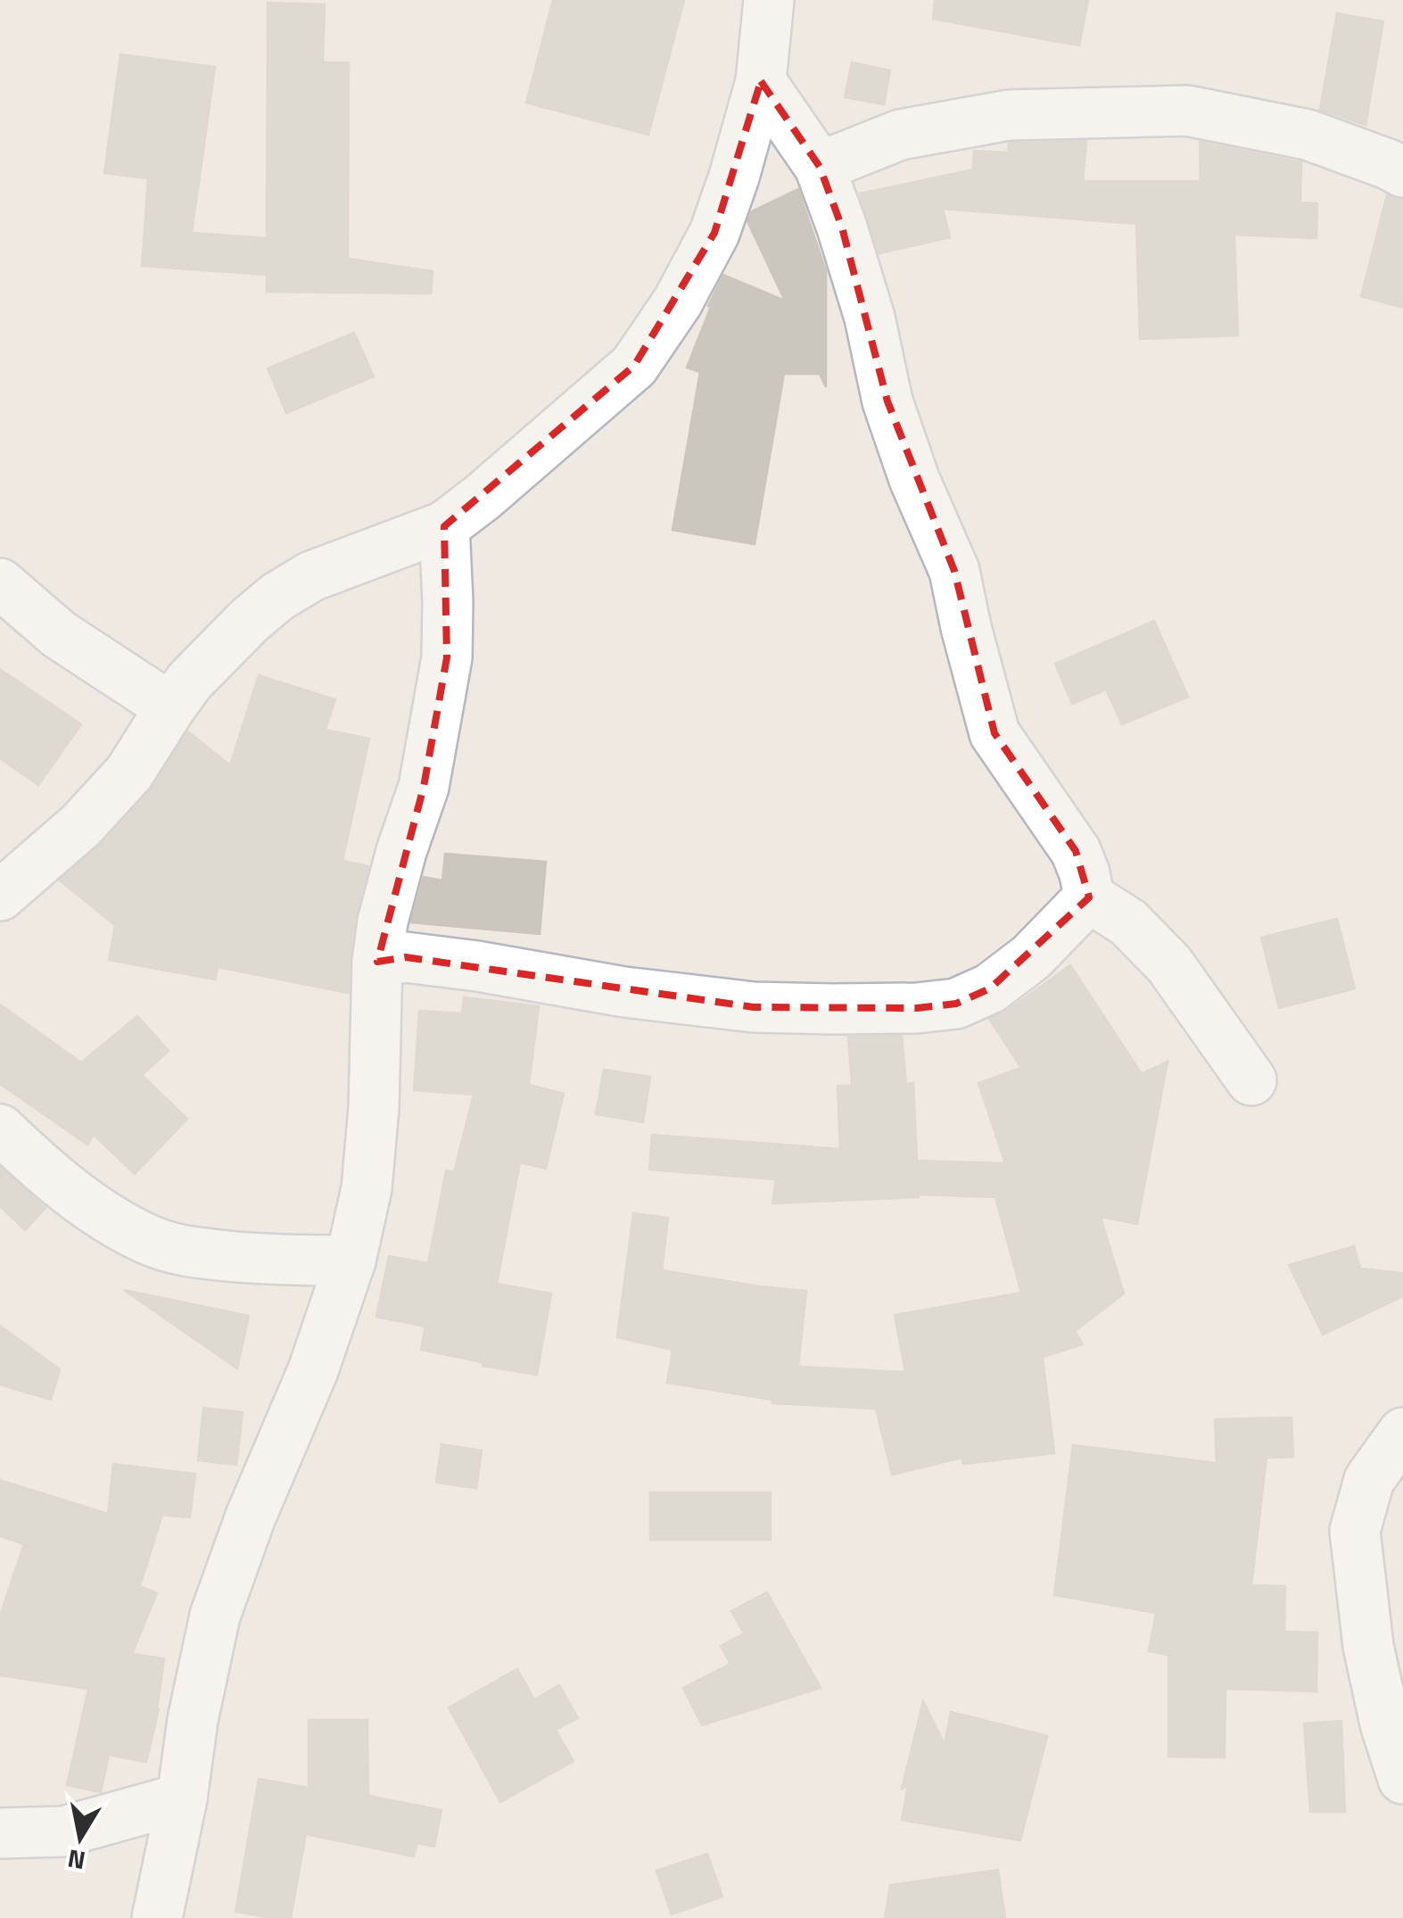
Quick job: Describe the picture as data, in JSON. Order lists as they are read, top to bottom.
{
  "north": "bottom"
}
